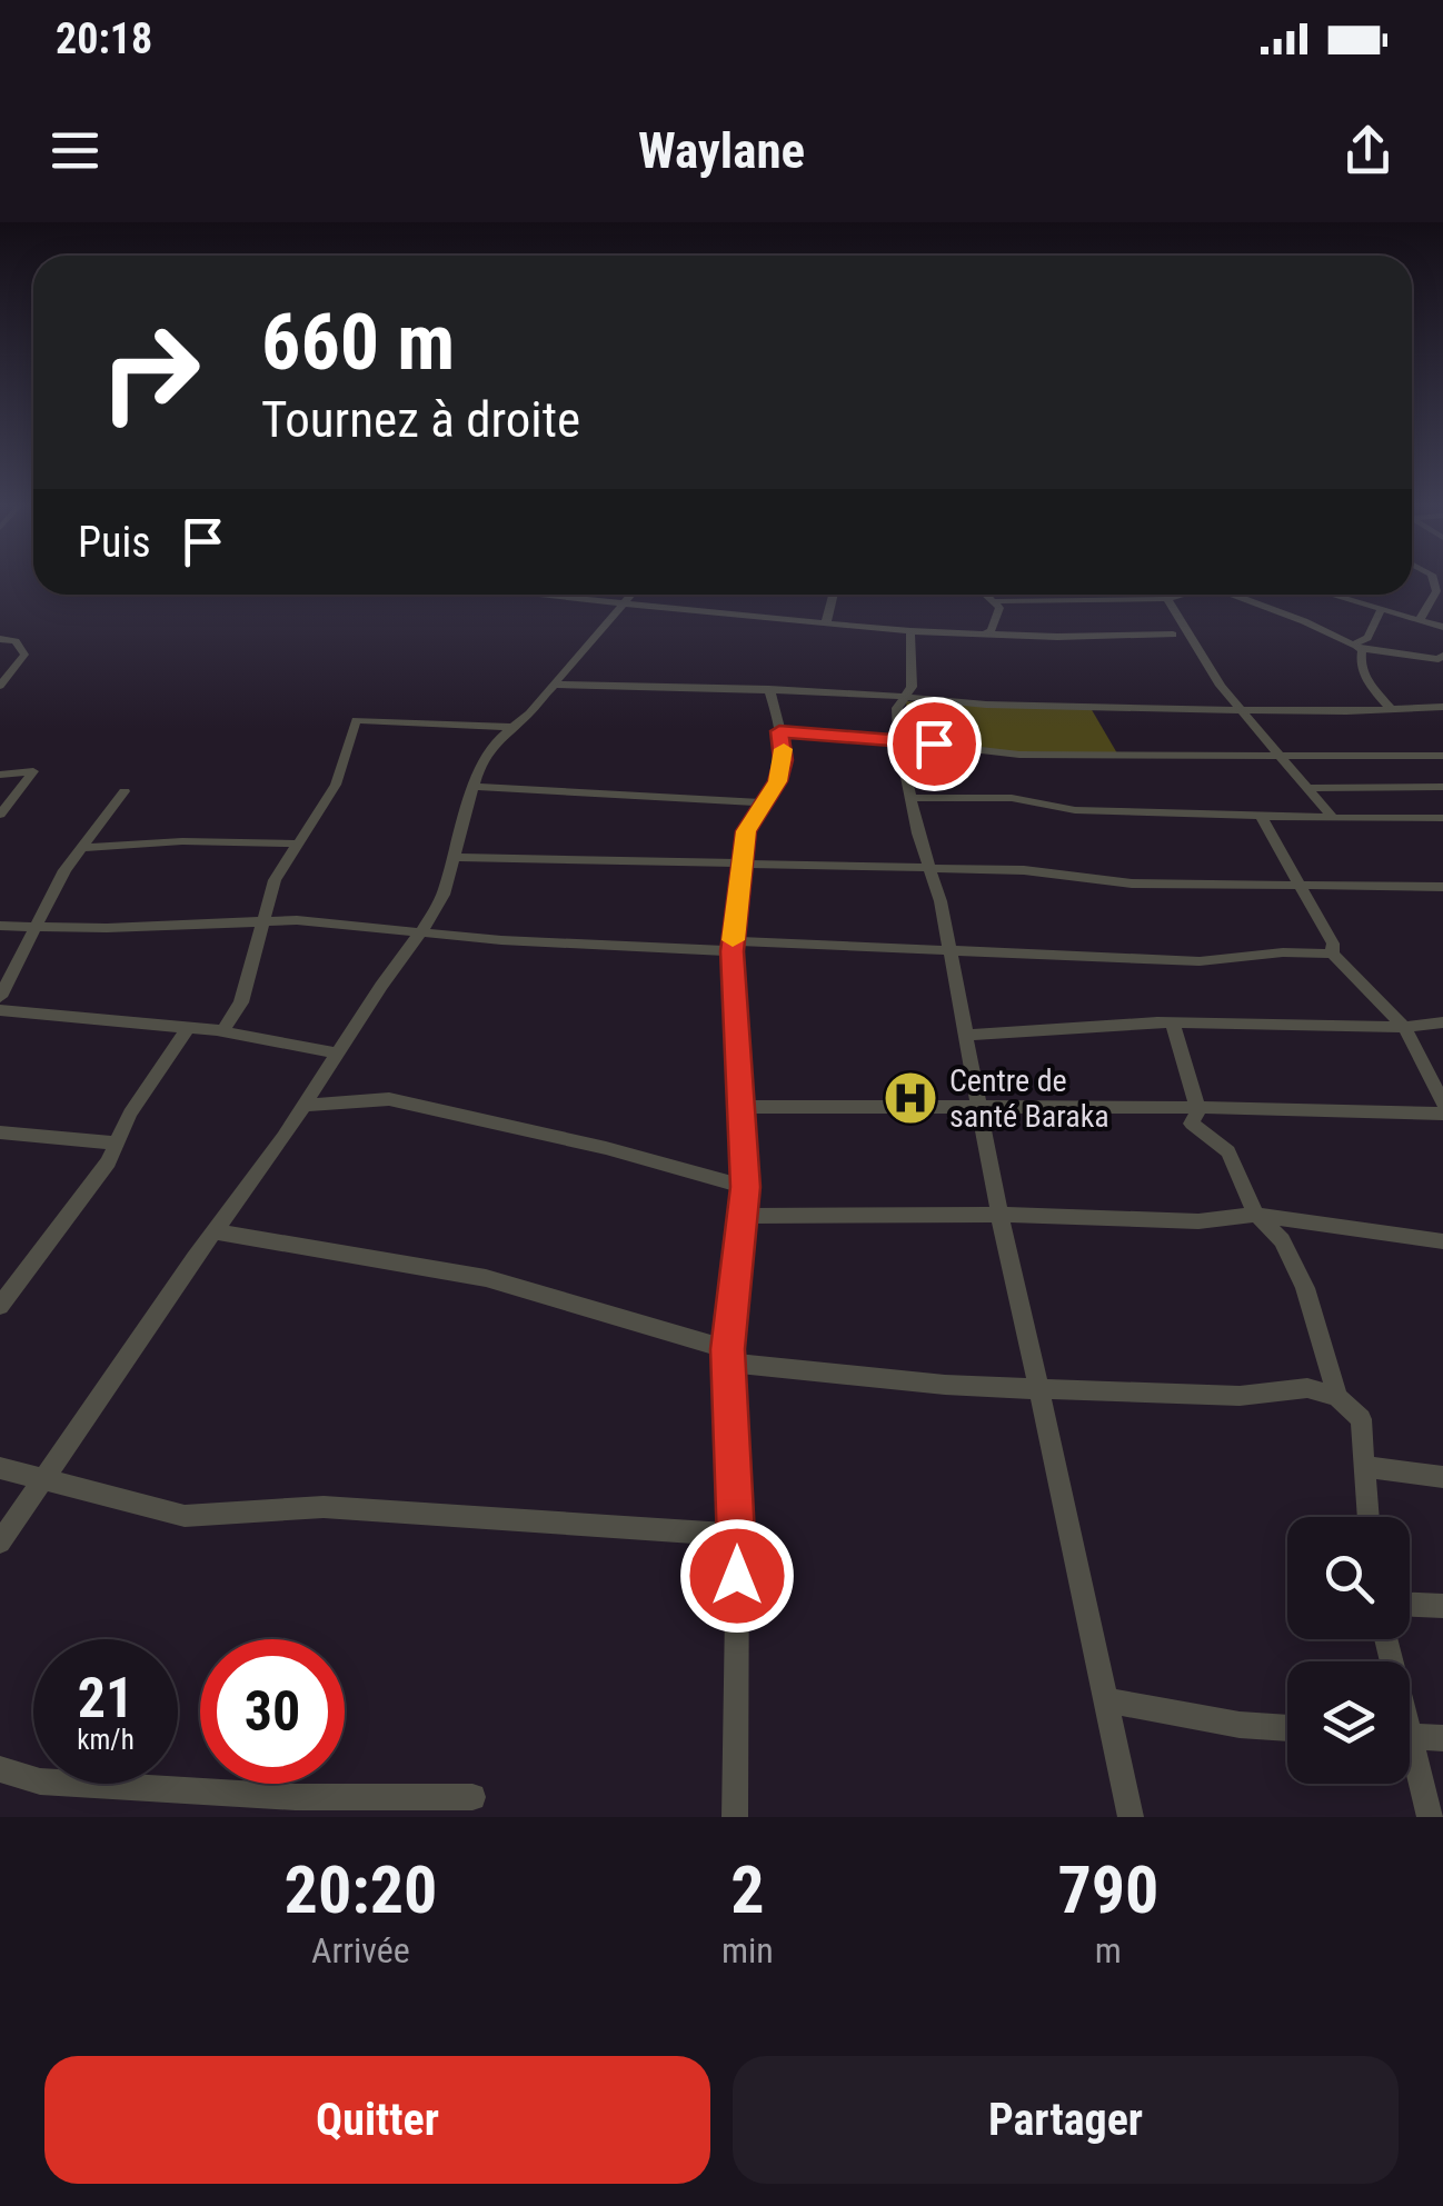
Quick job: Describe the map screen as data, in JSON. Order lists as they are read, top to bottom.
{
  "places": {
    "hospital": ["Centre de santé Baraka"]
  },
  "page": {
    "status": "20:18",
    "header": "Waylane",
    "turn": ["660 m", "Tournez à droite"],
    "then": "Puis",
    "speed": "21 km/h",
    "limit": "30",
    "eta": [
      "20:20",
      "Arrivée",
      "2",
      "min",
      "790",
      "m"
    ],
    "buttons": ["Quitter", "Partager"]
  }
}
